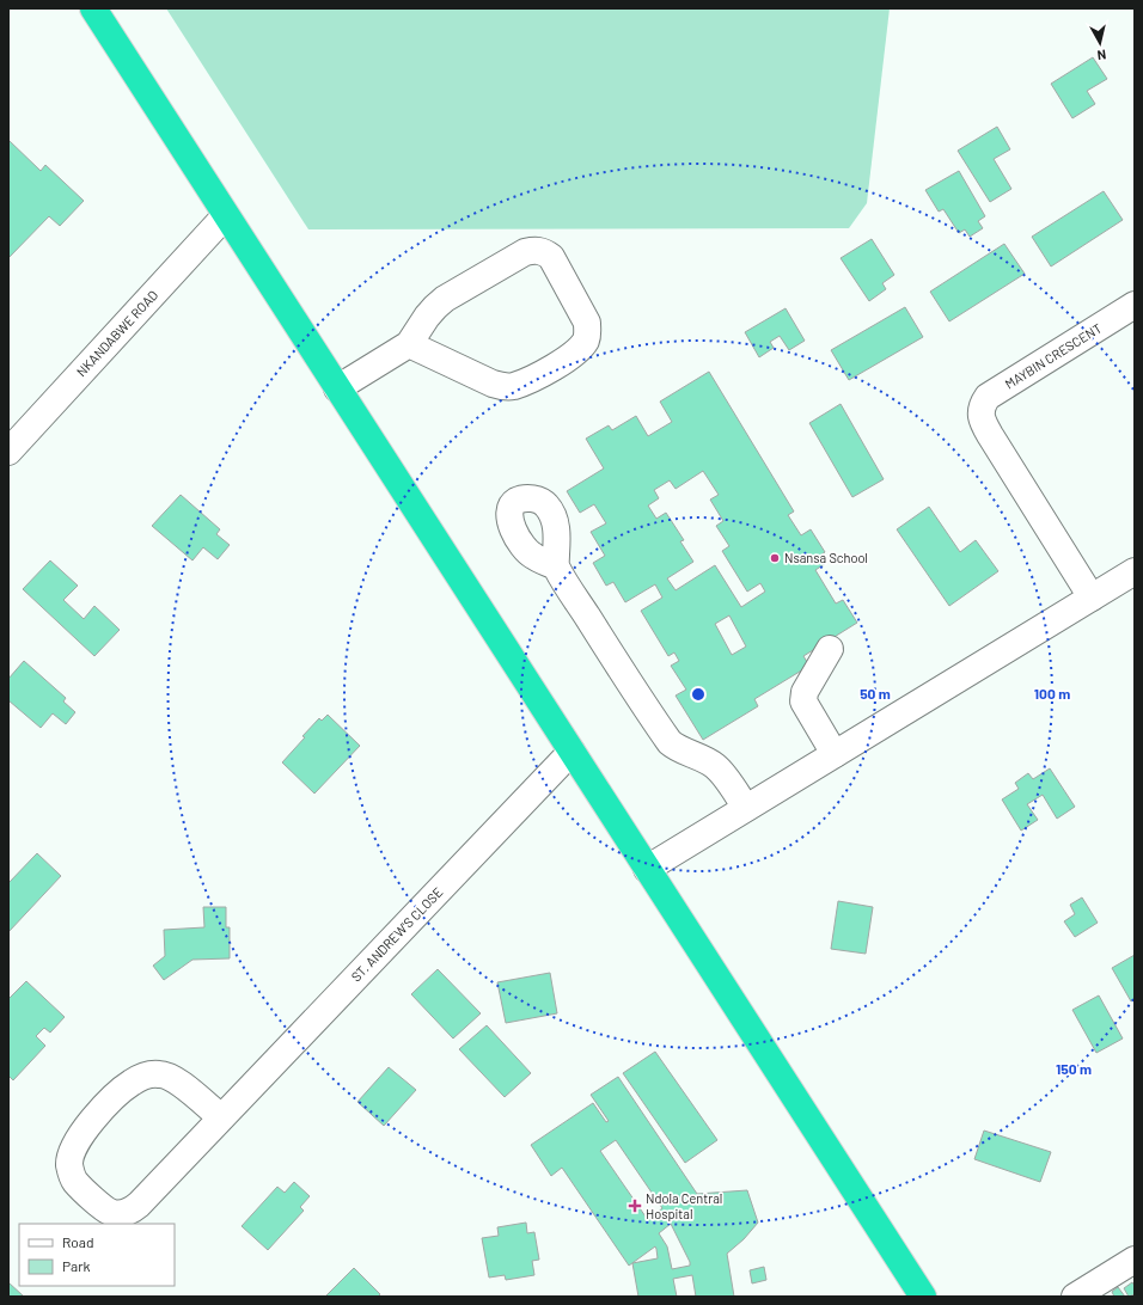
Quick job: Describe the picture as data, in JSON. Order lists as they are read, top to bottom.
{
  "streets": {
    "street": ["NKANDABWE ROAD", "MAYBIN CRESCENT", "ST. ANDREW'S CLOSE"]
  },
  "places": {
    "other": ["Nsansa School"],
    "health": ["Ndola Central Hospital"]
  },
  "legend": ["Road", "Park"],
  "north": "bottom",
  "rings": ["50 m", "100 m", "150 m"]
}
